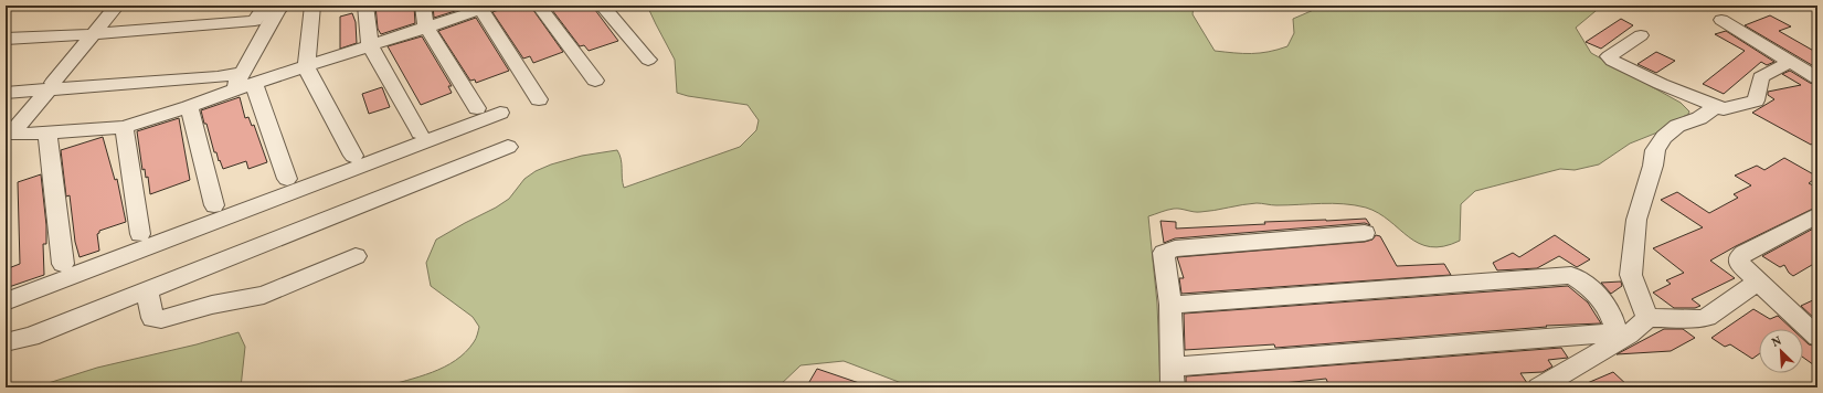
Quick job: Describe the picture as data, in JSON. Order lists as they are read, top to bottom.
{
  "north": "top left"
}
